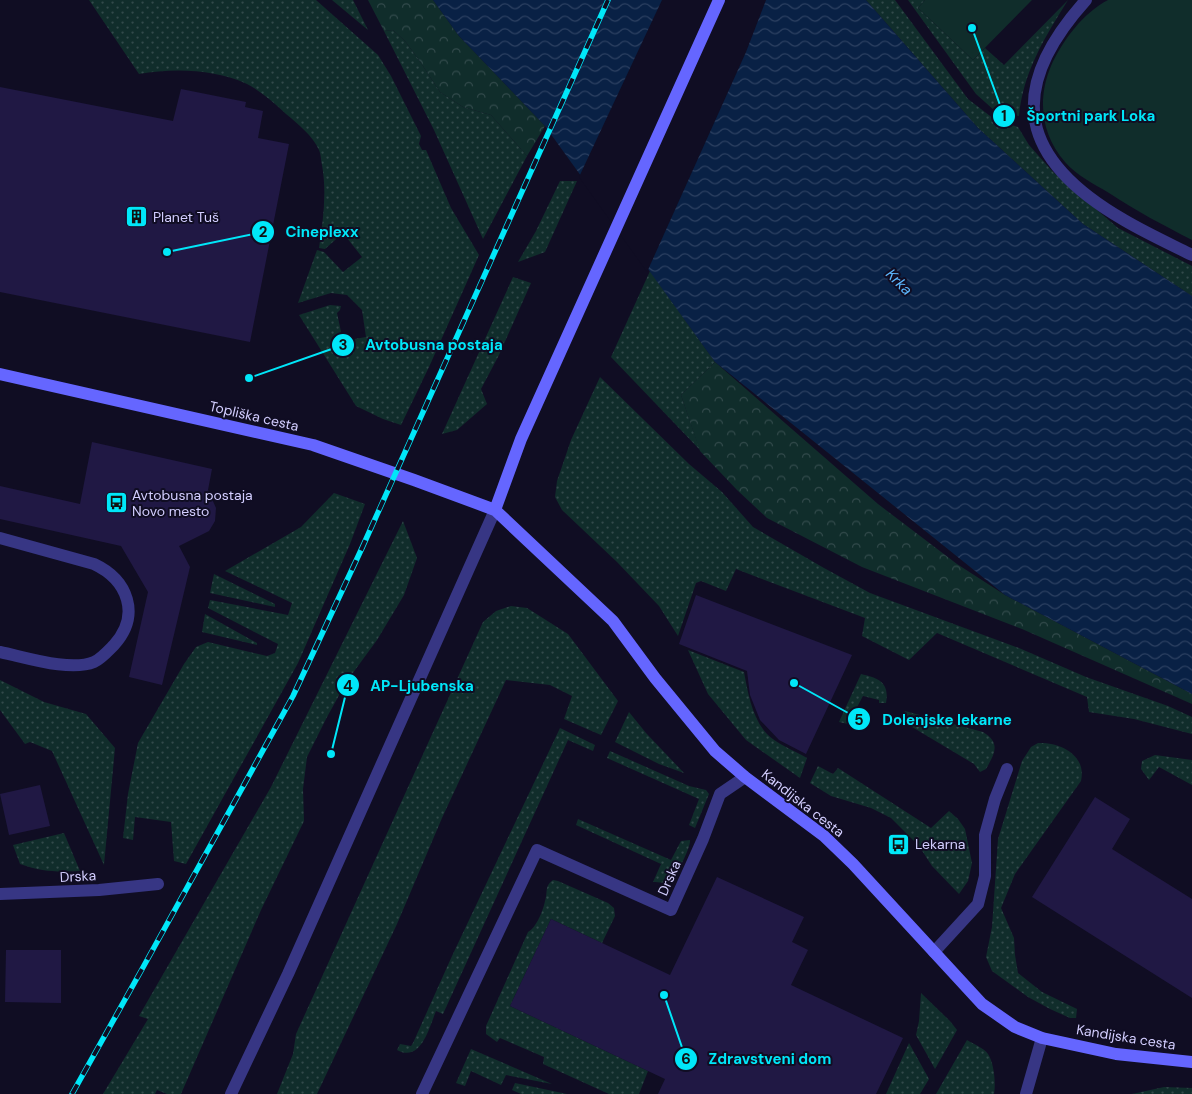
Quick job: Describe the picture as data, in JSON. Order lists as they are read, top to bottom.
{
  "streets": {
    "main road": ["Topliška cesta", "Kandijska cesta"],
    "street": ["Drska"]
  },
  "crossings": [
    ["Topliška cesta", "Kandijska cesta"],
    ["Kandijska cesta", "Drska"]
  ],
  "water": ["Krka"],
  "places": {
    "other": [
      "Športni park Loka",
      "Cineplexx",
      "Avtobusna postaja",
      "Dolenjske lekarne",
      "AP-Ljubenska",
      "Zdravstveni dom"
    ],
    "building": ["Planet Tuš"],
    "bus stop": ["Avtobusna postaja Novo mesto", "Lekarna"]
  }
}
